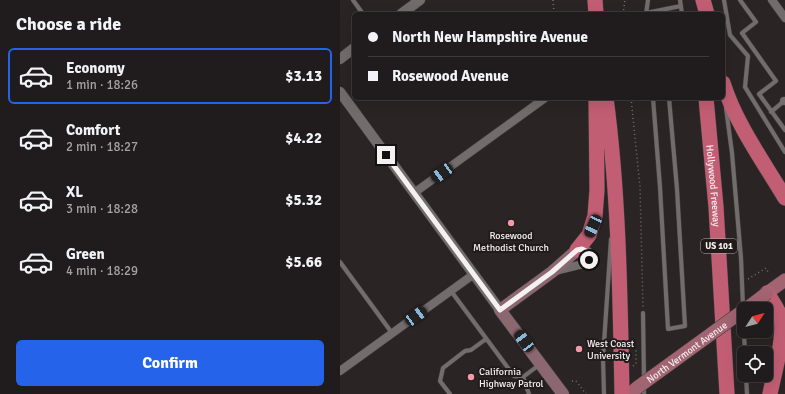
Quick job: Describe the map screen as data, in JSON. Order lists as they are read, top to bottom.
{
  "streets": {
    "highway": ["Hollywood Freeway", "US 101"],
    "main road": ["North Vermont Avenue"]
  },
  "places": ["Rosewood Methodist Church", "West Coast University", "California Highway Patrol"],
  "north": "top right",
  "page": {
    "heading": "Choose a ride",
    "banner": ["North New Hampshire Avenue", "Rosewood Avenue"],
    "list": [
      {
        "name": "Economy",
        "note": "1 min · 18:26",
        "value": "$3.13"
      },
      {
        "name": "Comfort",
        "note": "2 min · 18:27",
        "value": "$4.22"
      },
      {
        "name": "XL",
        "note": "3 min · 18:28",
        "value": "$5.32"
      },
      {
        "name": "Green",
        "note": "4 min · 18:29",
        "value": "$5.66"
      }
    ],
    "buttons": "Confirm"
  }
}
